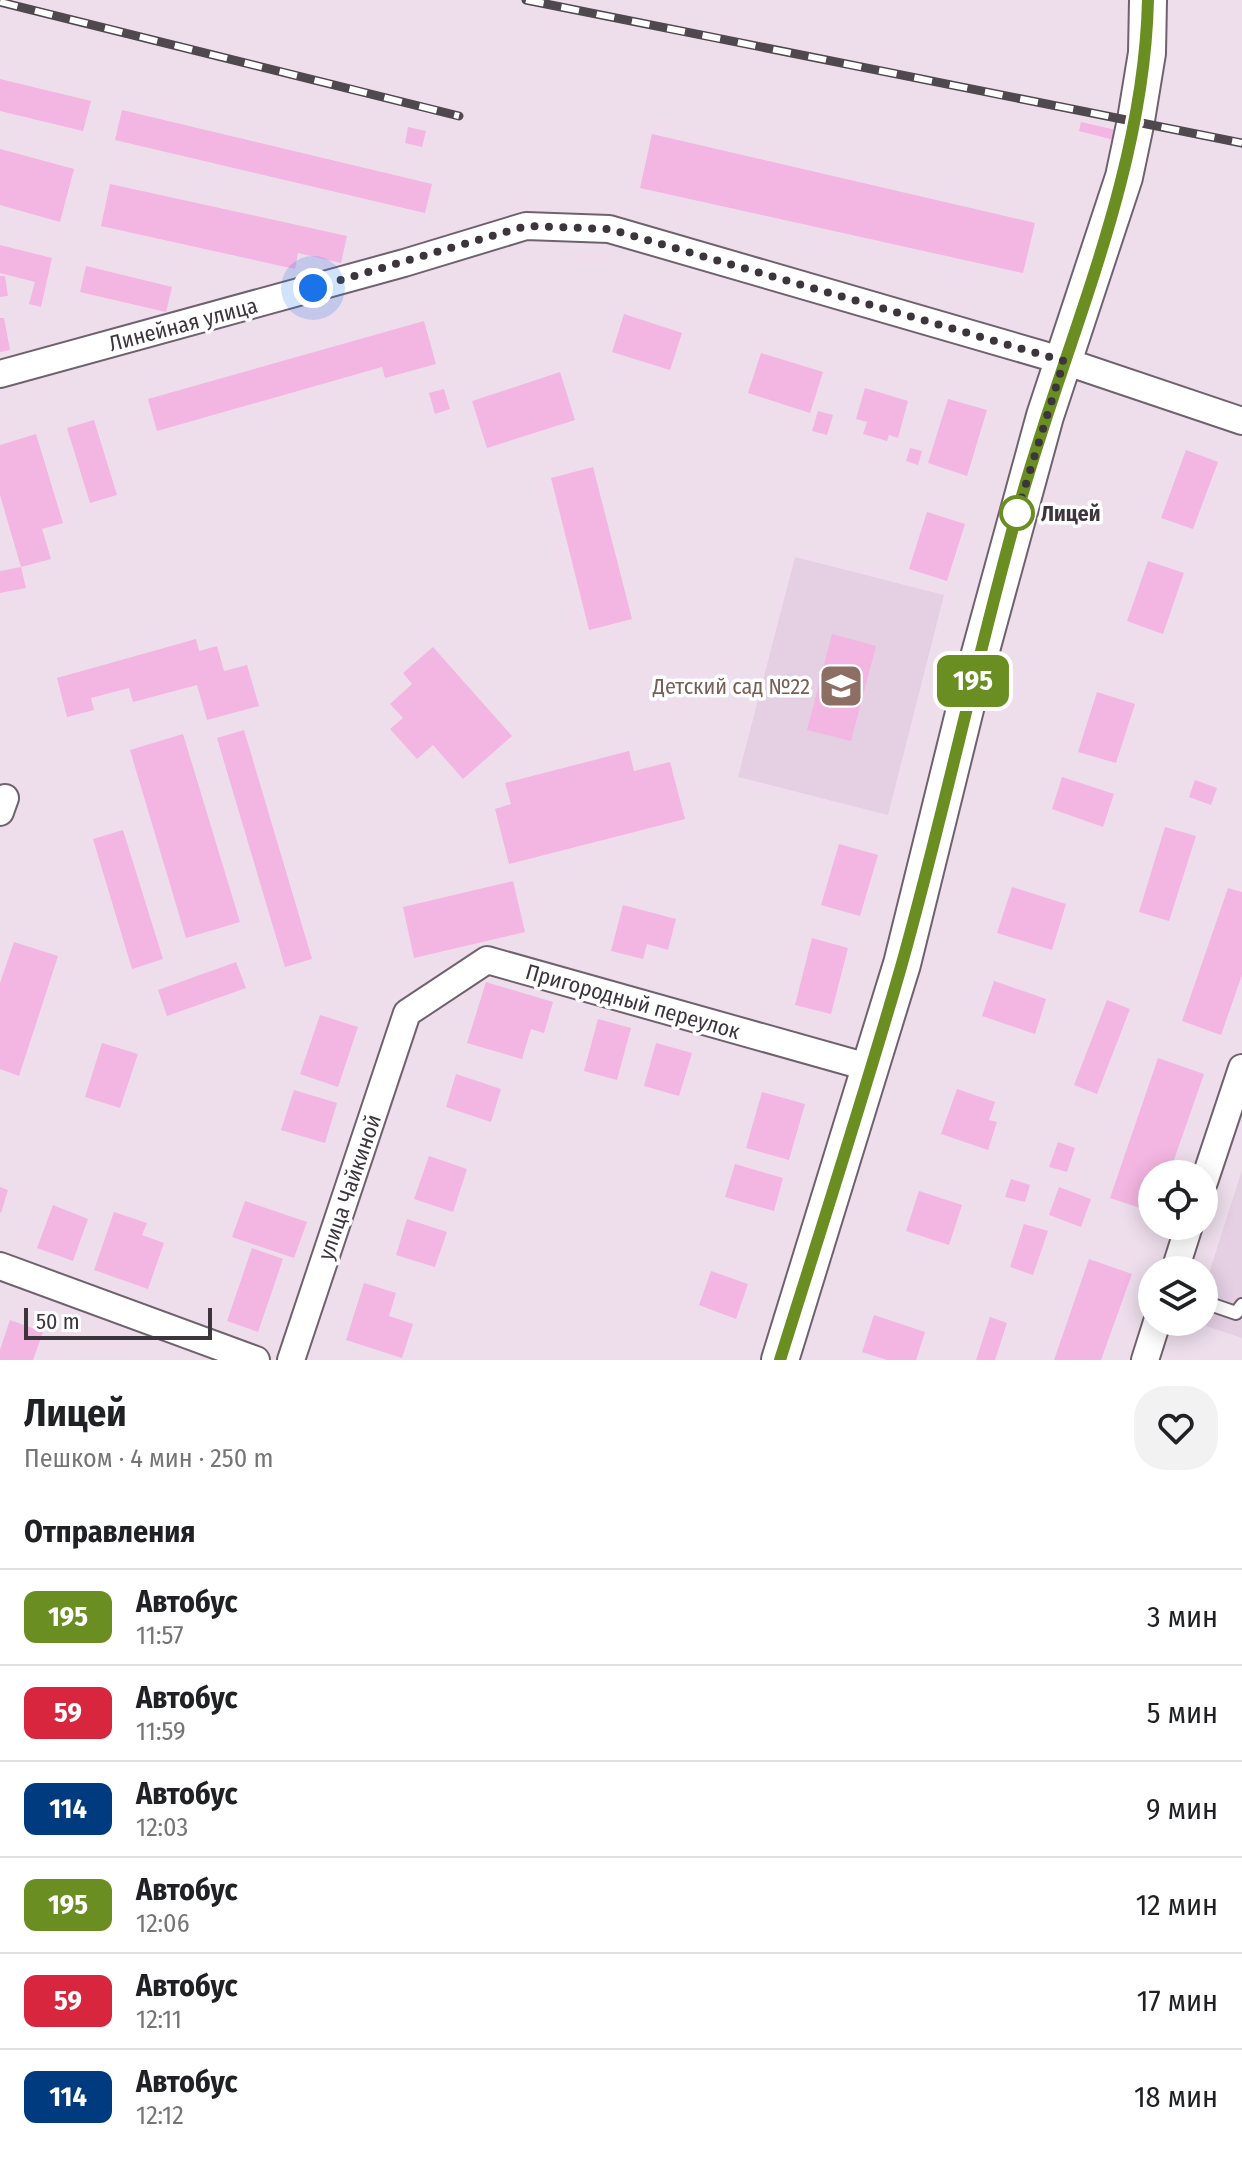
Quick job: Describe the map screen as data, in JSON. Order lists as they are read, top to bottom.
{
  "streets": {
    "street": ["Линейная улица", "Пригородный переулок", "улица Чайкиной"]
  },
  "crossings": [
    ["Пригородный переулок", "улица Чайкиной"]
  ],
  "places": {
    "other": ["Лицей"],
    "school or university": ["Детский сад №22"]
  },
  "lines": ["bus line 195"],
  "scale_bar": "50 m",
  "page": {
    "on_map": "195",
    "scale": "50 m",
    "heading": [
      ["Лицей", "Пешком · 4 мин · 250 m"],
      "Отправления"
    ],
    "list": [
      {
        "mark": "195",
        "name": "Автобус",
        "note": "11:57",
        "value": "3 мин"
      },
      {
        "mark": "59",
        "name": "Автобус",
        "note": "11:59",
        "value": "5 мин"
      },
      {
        "mark": "114",
        "name": "Автобус",
        "note": "12:03",
        "value": "9 мин"
      },
      {
        "mark": "195",
        "name": "Автобус",
        "note": "12:06",
        "value": "12 мин"
      },
      {
        "mark": "59",
        "name": "Автобус",
        "note": "12:11",
        "value": "17 мин"
      },
      {
        "mark": "114",
        "name": "Автобус",
        "note": "12:12",
        "value": "18 мин"
      }
    ]
  }
}
